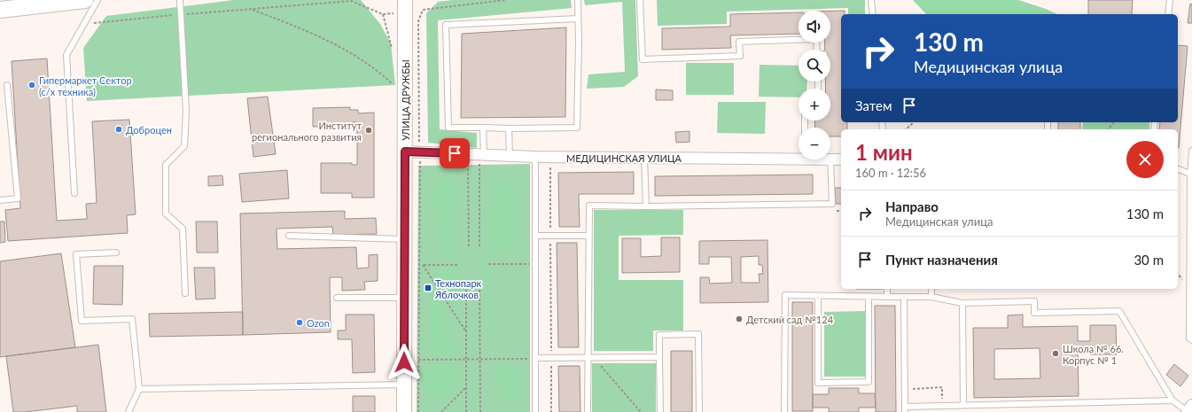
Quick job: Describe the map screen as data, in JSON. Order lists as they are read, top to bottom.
{
  "streets": {
    "main road": ["УЛИЦА ДРУЖБЫ"],
    "street": ["МЕДИЦИНСКАЯ УЛИЦА"]
  },
  "crossings": [
    ["УЛИЦА ДРУЖБЫ", "МЕДИЦИНСКАЯ УЛИЦА"]
  ],
  "places": {
    "other": [
      "Гипермаркет Сектор (с/х техника)",
      "Доброцен",
      "Институт регионального развития",
      "Детский сад №124",
      "Ozon",
      "Школа № 66. Корпус № 1"
    ],
    "transit": ["Технопарк Яблочков"]
  },
  "page": {
    "map_buttons": ["+", "−"],
    "turn": ["130 m", "Медицинская улица"],
    "then": "Затем",
    "heading": ["1 мин", "160 m · 12:56"],
    "list": [
      {
        "name": "Направо",
        "note": "Медицинская улица",
        "value": "130 m"
      },
      {
        "name": "Пункт назначения",
        "value": "30 m"
      }
    ]
  }
}
